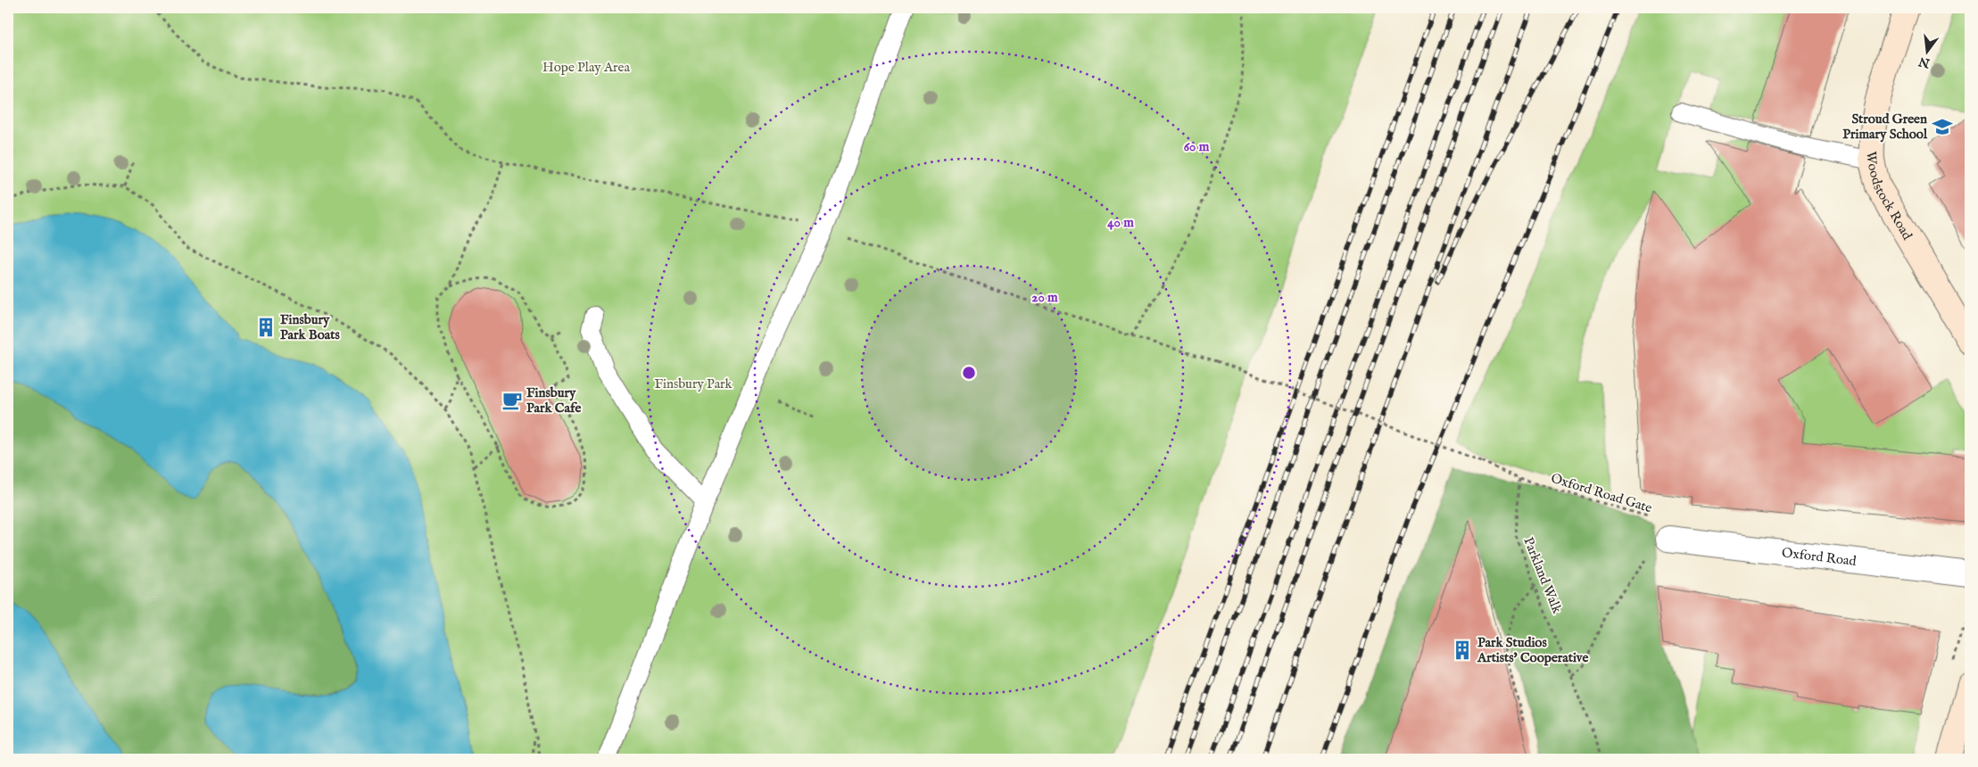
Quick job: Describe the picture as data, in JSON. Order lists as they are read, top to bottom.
{
  "streets": {
    "main road": ["Woodstock Road"],
    "street": ["Oxford Road"],
    "path": ["Oxford Road Gate", "Parkland Walk"]
  },
  "crossings": [
    ["Oxford Road Gate", "Oxford Road"],
    ["Oxford Road Gate", "Parkland Walk"]
  ],
  "parks": ["Hope Play Area", "Finsbury Park"],
  "places": {
    "school or university": ["Stroud Green Primary School"],
    "building": ["Finsbury Park Boats", "Park Studios Artists' Cooperative"],
    "cafe": ["Finsbury Park Cafe"]
  },
  "north": "bottom",
  "rings": ["60 m", "40 m", "20 m"]
}
